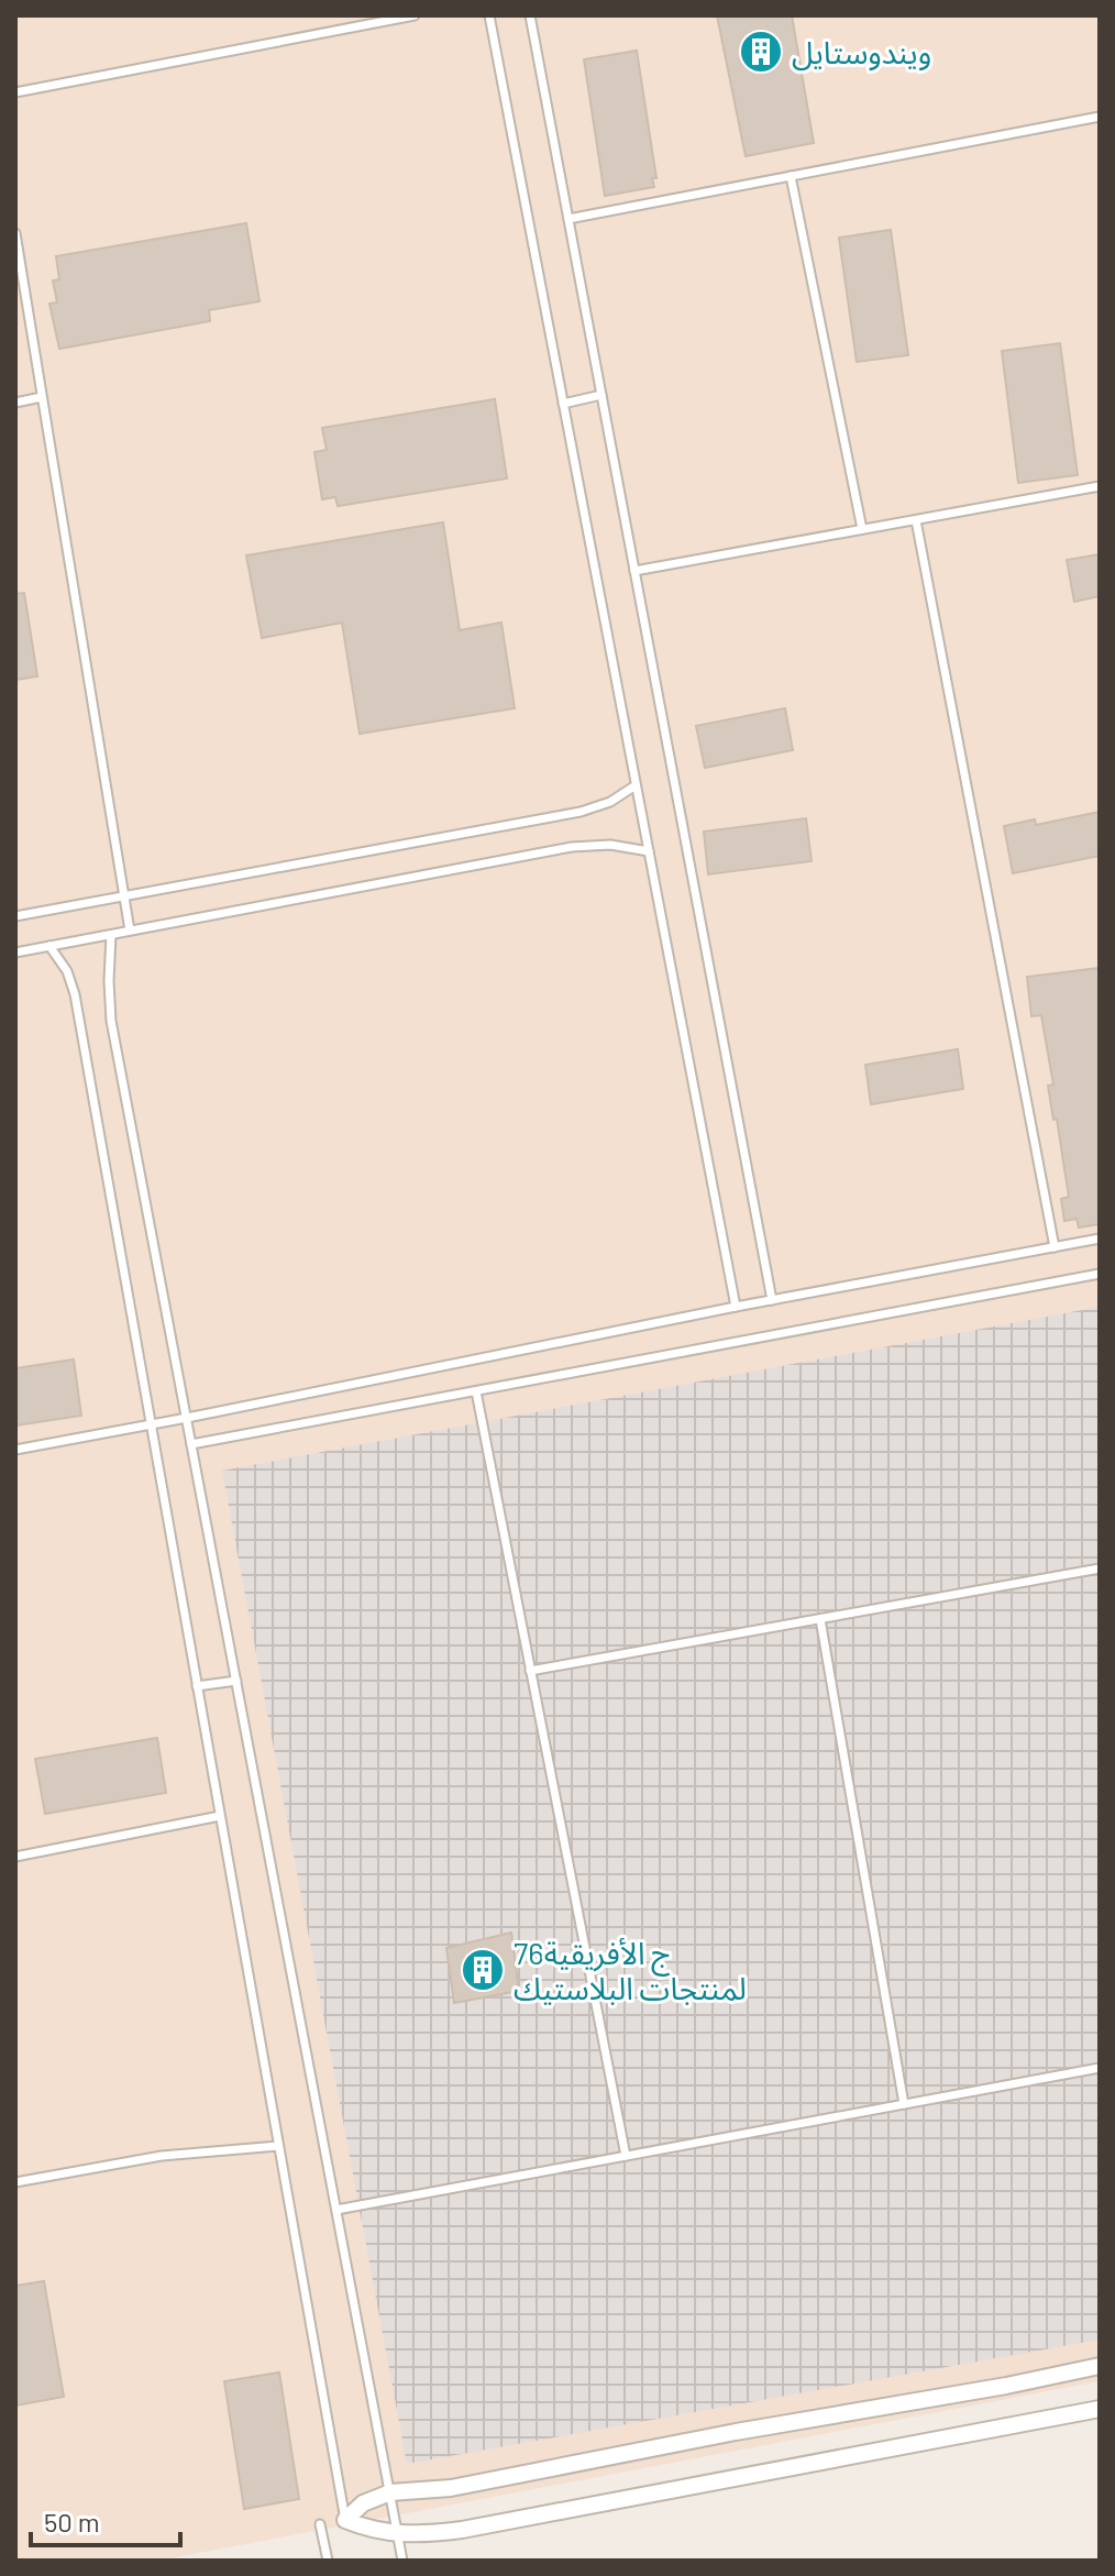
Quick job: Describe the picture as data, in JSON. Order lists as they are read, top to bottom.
{
  "places": {
    "building": ["ويندوستايل", "76ج الأفريقية لمنتجات البلاستيك"]
  },
  "scale_bar": "50 m"
}
